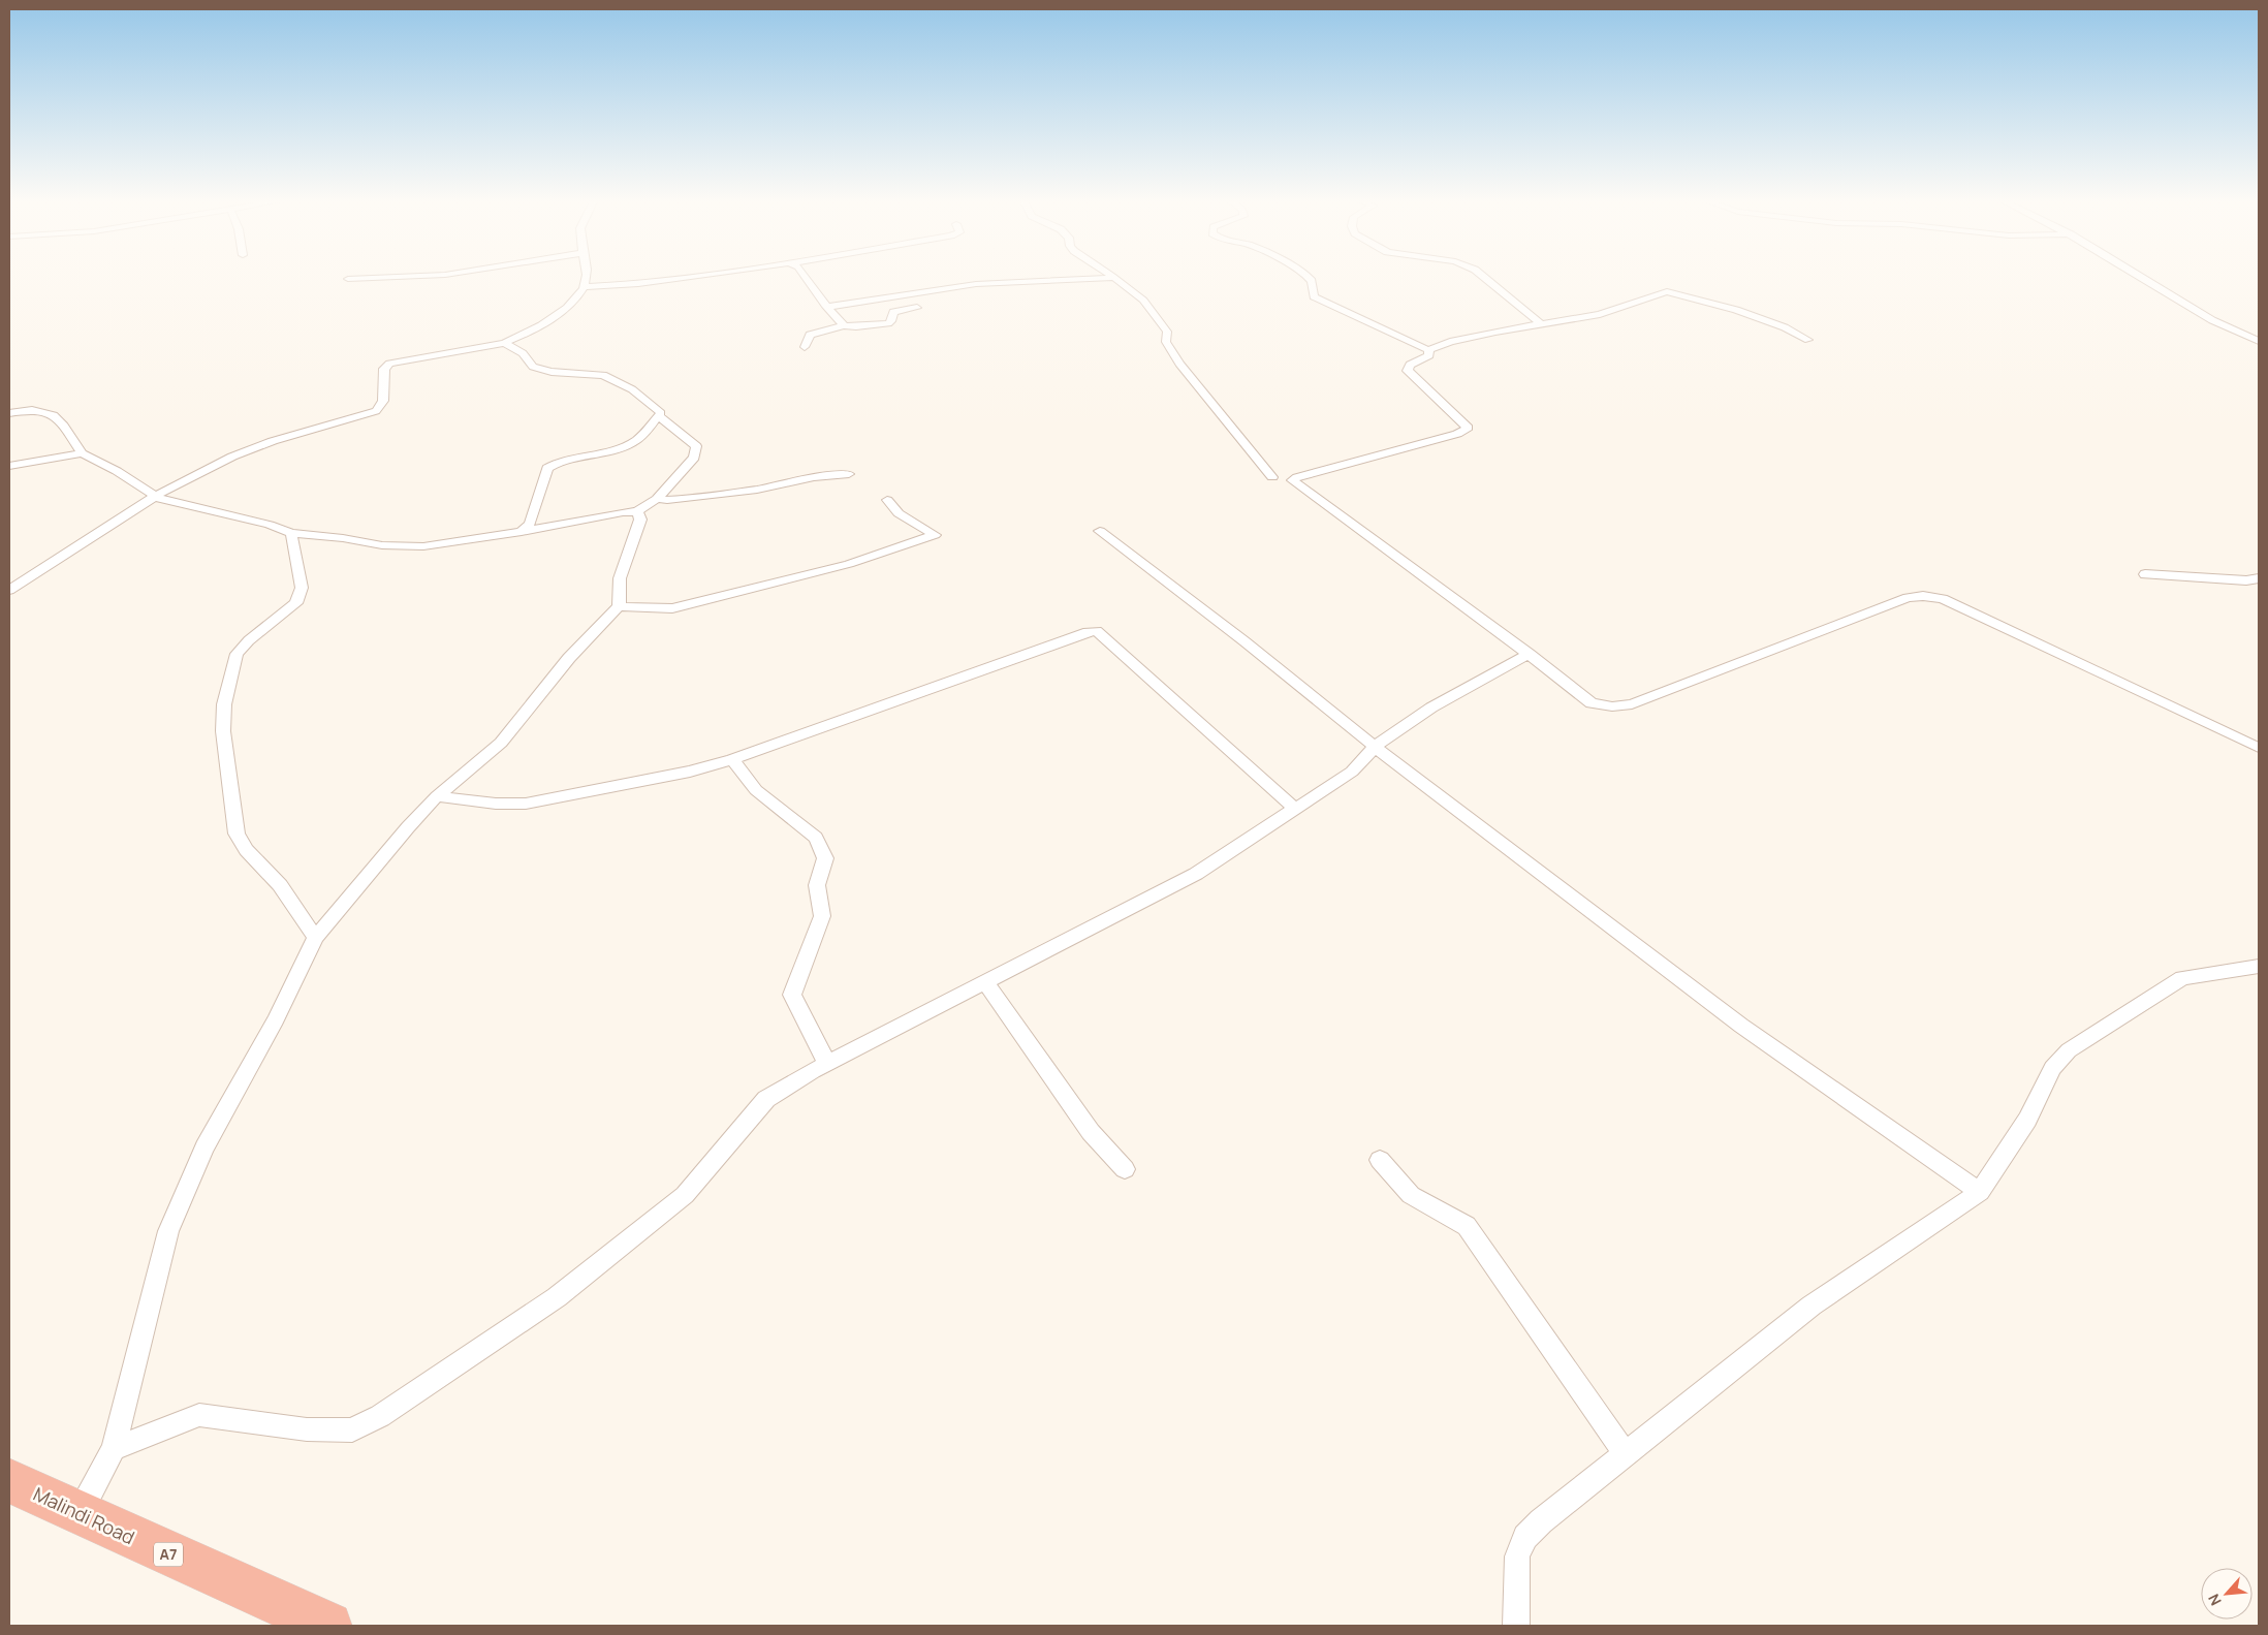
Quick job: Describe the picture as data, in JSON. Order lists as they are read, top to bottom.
{
  "streets": {
    "highway": ["Malindi Road", "A7"]
  },
  "north": "bottom left"
}
